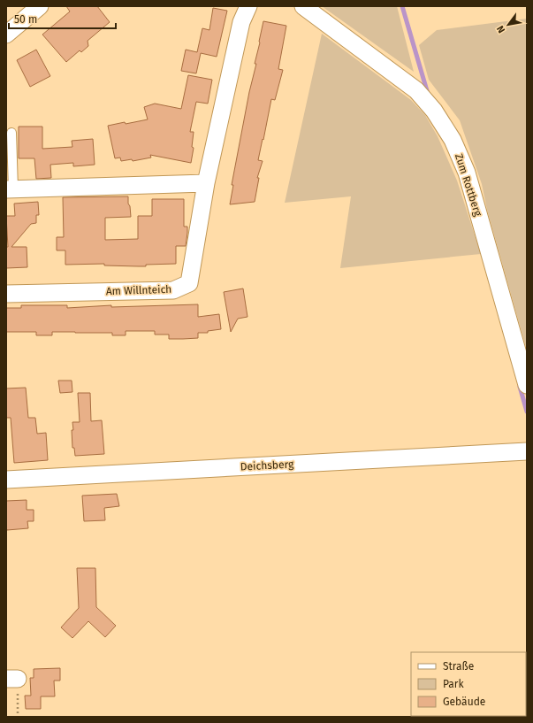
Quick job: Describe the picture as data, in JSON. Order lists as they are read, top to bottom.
{
  "streets": {
    "street": ["Zum Rottberg", "Am Willnteich", "Deichsberg"]
  },
  "legend": ["Straße", "Park", "Gebäude"],
  "scale_bar": "50 m",
  "north": "bottom left"
}
